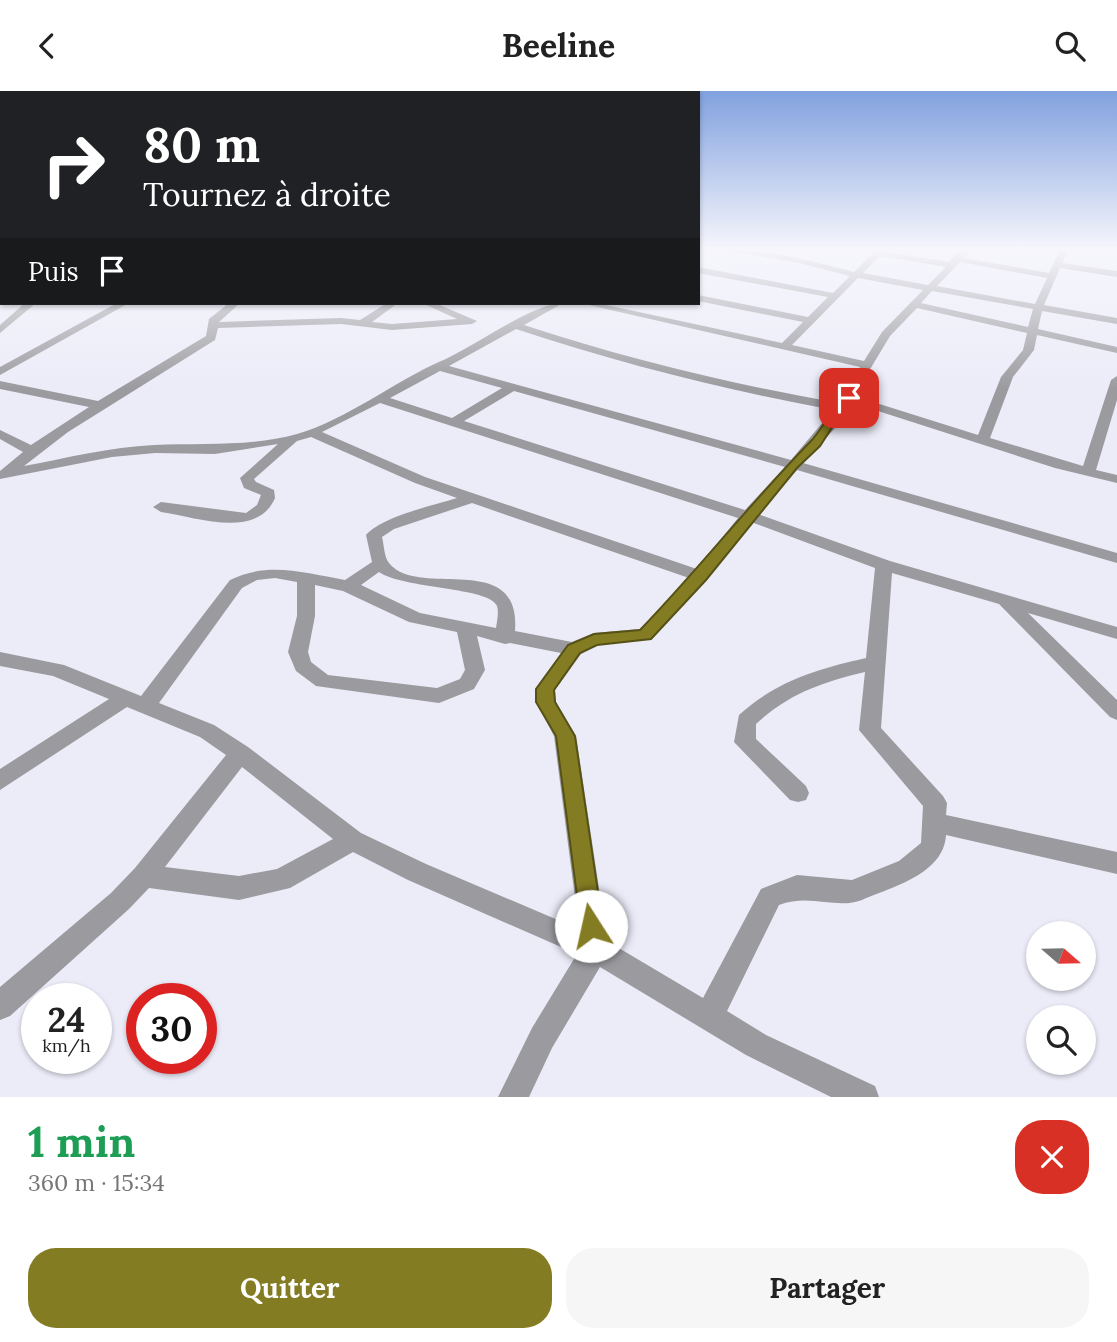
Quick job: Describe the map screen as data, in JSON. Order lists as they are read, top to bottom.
{
  "north": "right",
  "page": {
    "header": "Beeline",
    "turn": ["80 m", "Tournez à droite"],
    "then": "Puis",
    "speed": "24 km/h",
    "limit": "30",
    "heading": ["1 min", "360 m · 15:34"],
    "buttons": ["Quitter", "Partager"]
  }
}
